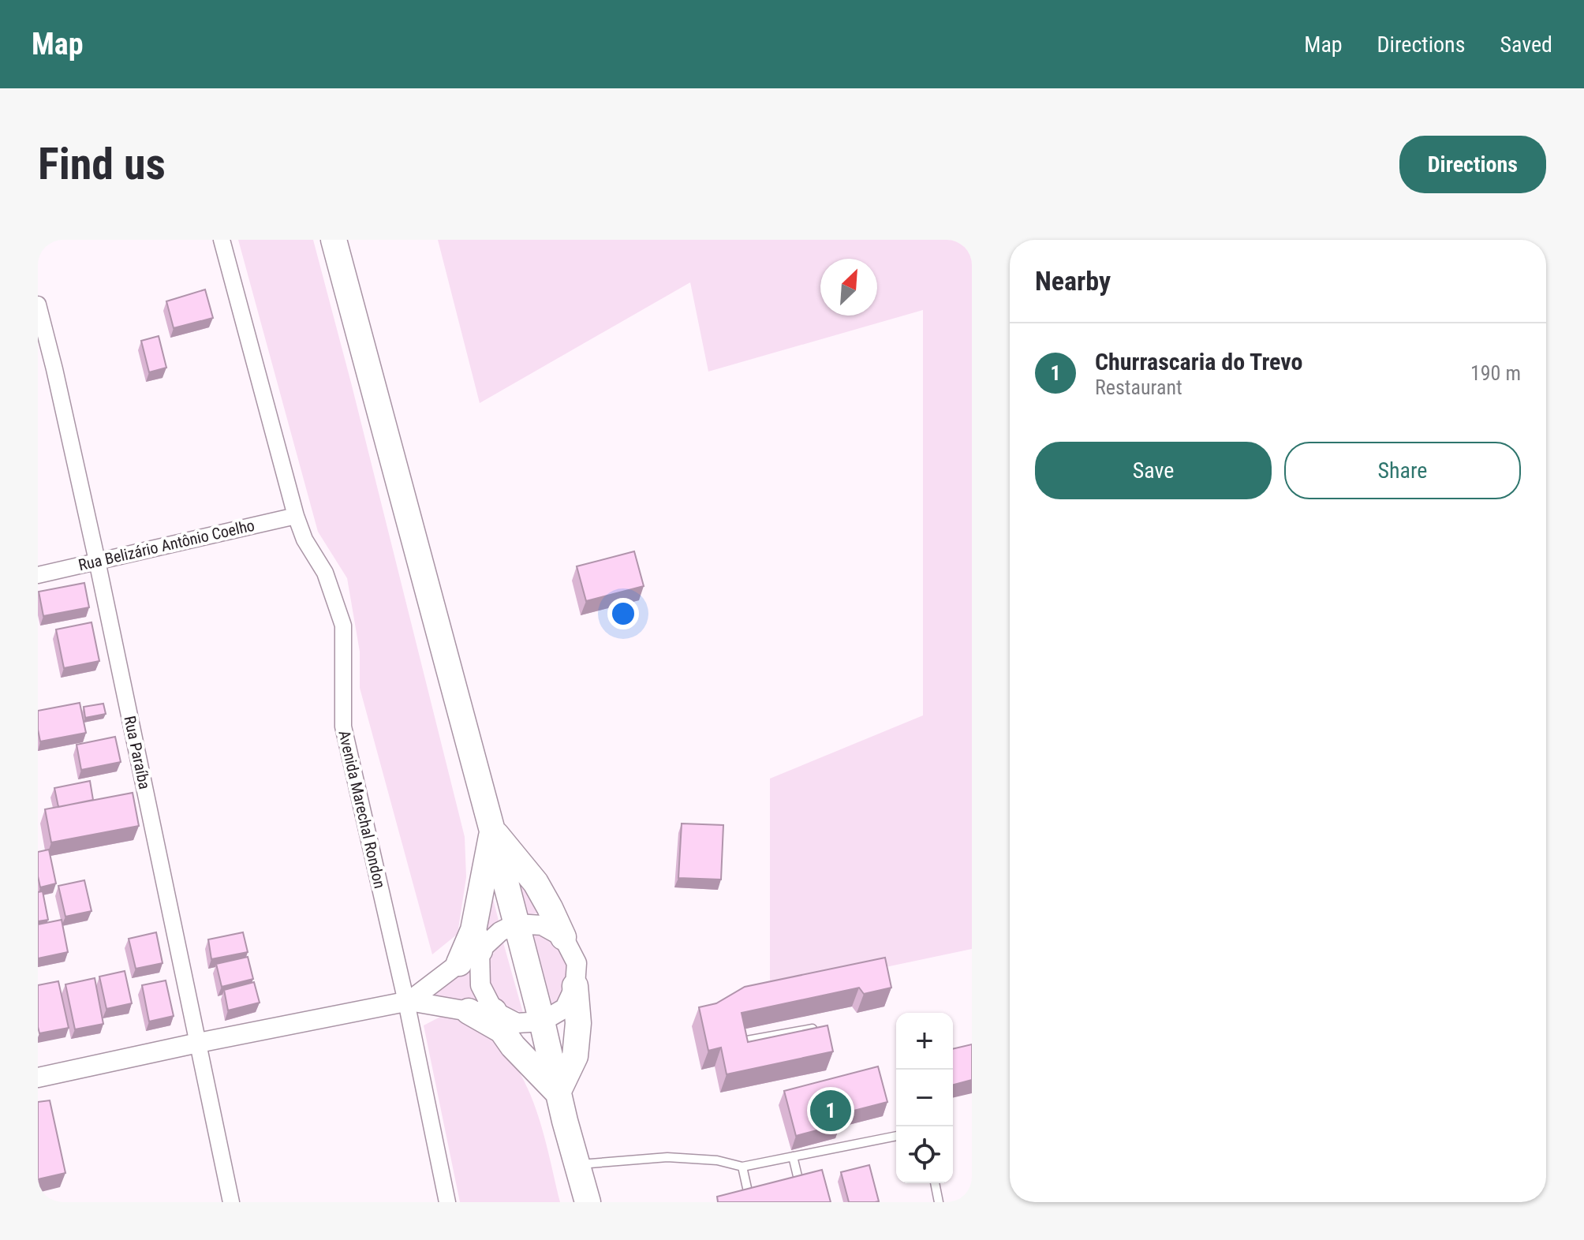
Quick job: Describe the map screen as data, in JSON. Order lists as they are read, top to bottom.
{
  "streets": {
    "street": ["Rua Belizário Antônio Coelho", "Rua Paraíba", "Avenida Marechal Rondon"]
  },
  "crossings": [
    ["Rua Belizário Antônio Coelho", "Rua Paraíba"],
    ["Rua Belizário Antônio Coelho", "Avenida Marechal Rondon"]
  ],
  "north": "top right",
  "page": {
    "header": "Map",
    "nav": ["Map", "Directions", "Saved"],
    "buttons": [
      "Directions",
      ["Save", "Share"]
    ],
    "title": "Find us",
    "heading": "Nearby",
    "list": [
      {
        "mark": "1",
        "name": "Churrascaria do Trevo",
        "note": "Restaurant",
        "value": "190 m"
      }
    ],
    "map_buttons": ["+", "−"],
    "pins": "1"
  }
}
